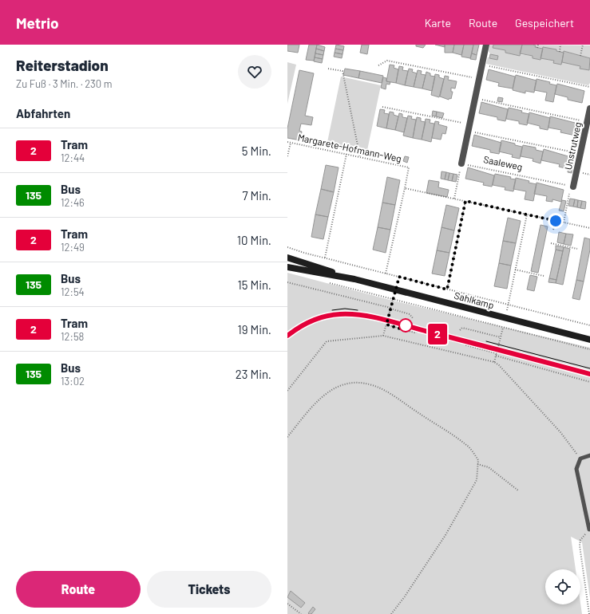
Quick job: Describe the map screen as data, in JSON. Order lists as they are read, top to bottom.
{
  "streets": {
    "street": ["Unstrutweg", "Sahlkamp"],
    "path": ["Margarete-Hofmann-Weg", "Saaleweg"]
  },
  "crossings": [
    ["Unstrutweg", "Saaleweg"]
  ],
  "lines": ["tram line 2"],
  "page": {
    "header": "Metrio",
    "nav": ["Karte", "Route", "Gespeichert"],
    "heading": [
      ["Reiterstadion", "Zu Fuß · 3 Min. · 230 m"],
      "Abfahrten"
    ],
    "on_map": "2",
    "list": [
      {
        "mark": "2",
        "name": "Tram",
        "note": "12:44",
        "value": "5 Min."
      },
      {
        "mark": "135",
        "name": "Bus",
        "note": "12:46",
        "value": "7 Min."
      },
      {
        "mark": "2",
        "name": "Tram",
        "note": "12:49",
        "value": "10 Min."
      },
      {
        "mark": "135",
        "name": "Bus",
        "note": "12:54",
        "value": "15 Min."
      },
      {
        "mark": "2",
        "name": "Tram",
        "note": "12:58",
        "value": "19 Min."
      },
      {
        "mark": "135",
        "name": "Bus",
        "note": "13:02",
        "value": "23 Min."
      }
    ],
    "buttons": ["Route", "Tickets"]
  }
}
